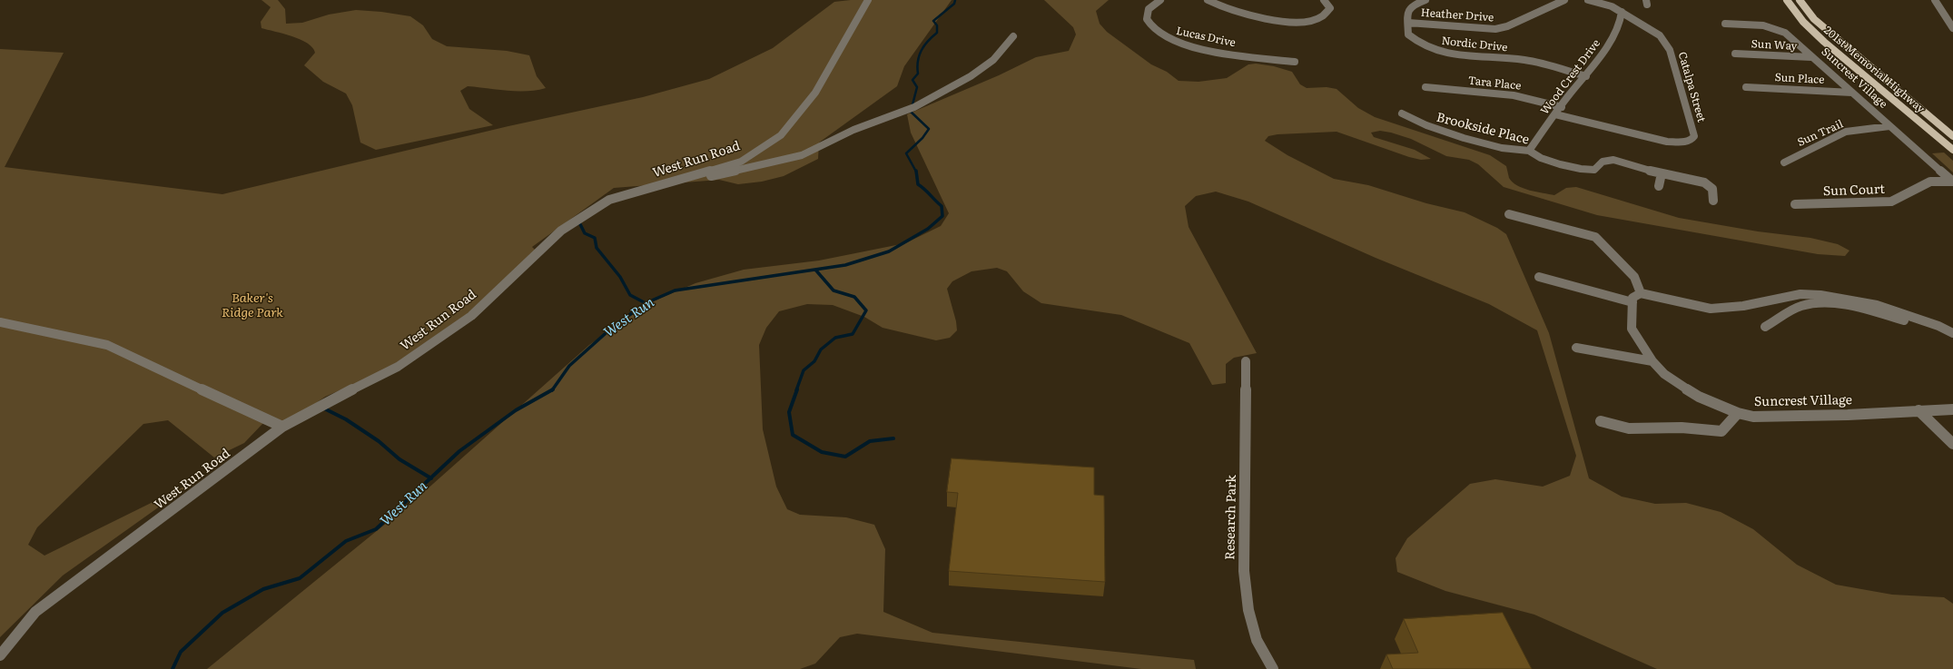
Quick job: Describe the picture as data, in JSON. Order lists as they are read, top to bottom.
{
  "streets": {
    "main road": ["201st Memorial Highway"],
    "street": [
      "Heather Drive",
      "Lucas Drive",
      "Nordic Drive",
      "Sun Way",
      "Wood Crest Drive",
      "Suncrest Village",
      "Sun Place",
      "Tara Place",
      "Catalpa Street",
      "Brookside Place",
      "Sun Trail",
      "West Run Road",
      "Sun Court",
      "Research Park"
    ]
  },
  "crossings": [
    ["Heather Drive", "Nordic Drive"],
    ["Nordic Drive", "Wood Crest Drive"],
    ["Sun Way", "Suncrest Village"],
    ["Wood Crest Drive", "Tara Place"],
    ["Wood Crest Drive", "Catalpa Street"],
    ["Wood Crest Drive", "Brookside Place"],
    ["Suncrest Village", "Sun Place"],
    ["Suncrest Village", "Sun Trail"],
    ["Suncrest Village", "Sun Court"]
  ],
  "water": ["West Run"],
  "parks": ["Baker's Ridge Park"]
}
